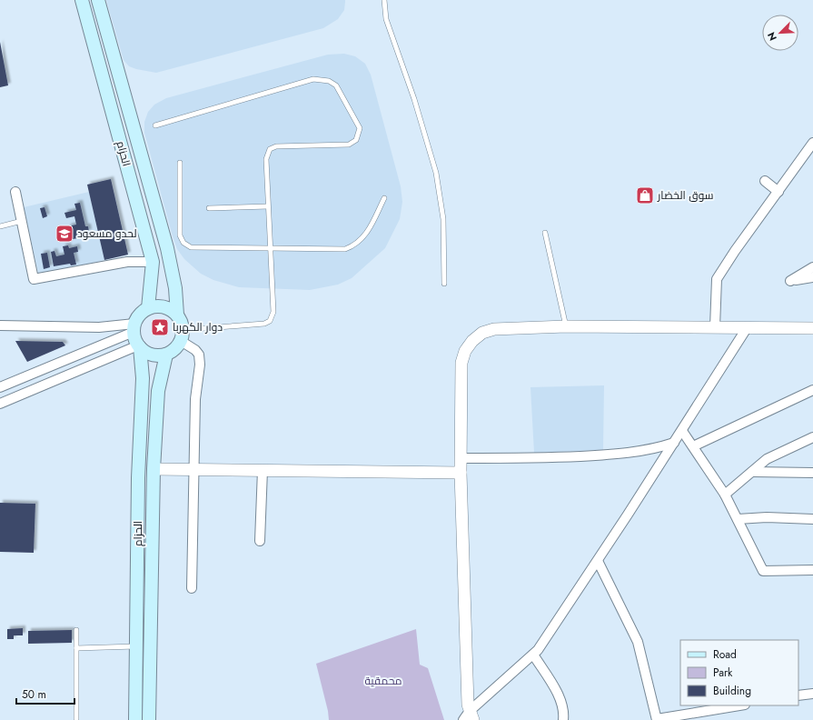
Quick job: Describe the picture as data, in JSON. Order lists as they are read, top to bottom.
{
  "streets": {
    "main road": ["الحزام"]
  },
  "parks": ["محمقية"],
  "places": {
    "shop": ["سوق الخضار"],
    "school or university": ["لحدو مسعود"],
    "place": ["دوار الكهربا"]
  },
  "legend": ["Road", "Park", "Building"],
  "scale_bar": "50 m",
  "north": "bottom left"
}
